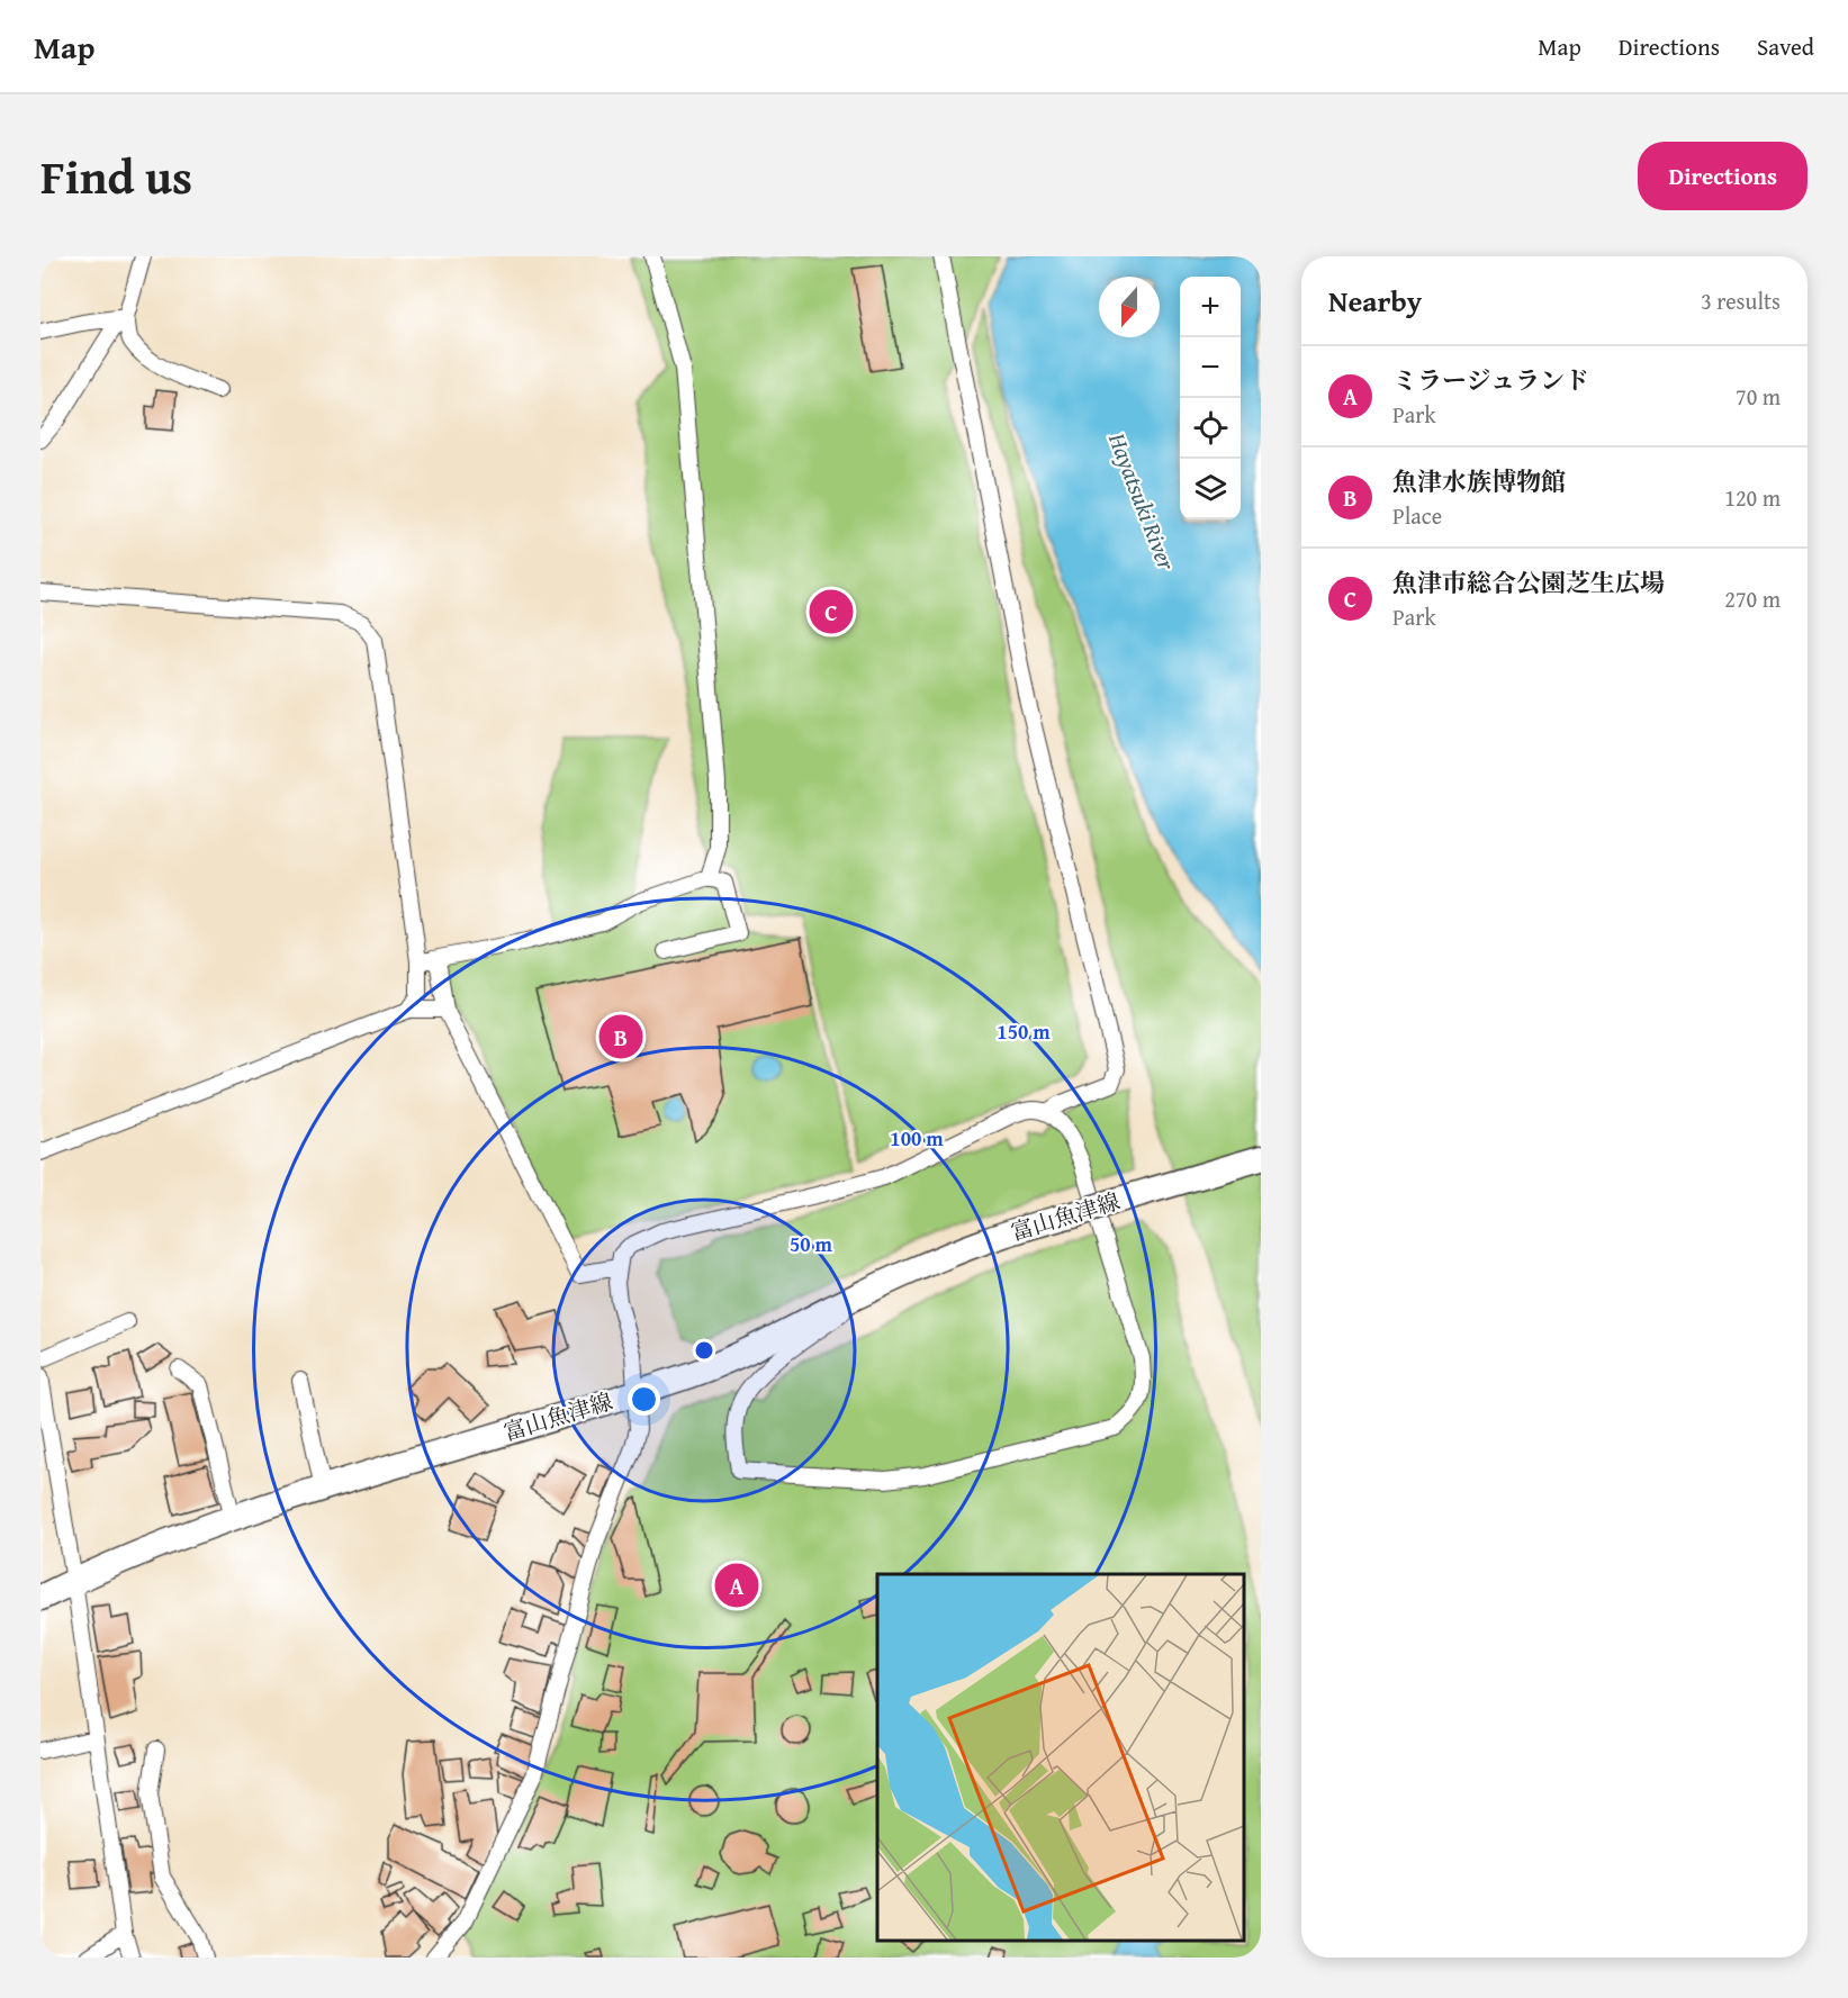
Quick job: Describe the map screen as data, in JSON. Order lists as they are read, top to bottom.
{
  "streets": {
    "main road": ["富山魚津線"]
  },
  "water": ["Hayatsuki River"],
  "north": "bottom",
  "page": {
    "header": "Map",
    "nav": ["Map", "Directions", "Saved"],
    "title": "Find us",
    "buttons": "Directions",
    "heading": ["Nearby", "3 results"],
    "map_buttons": ["+", "−"],
    "list": [
      {
        "mark": "A",
        "name": "ミラージュランド",
        "note": "Park",
        "value": "70 m"
      },
      {
        "mark": "B",
        "name": "魚津水族博物館",
        "note": "Place",
        "value": "120 m"
      },
      {
        "mark": "C",
        "name": "魚津市総合公園芝生広場",
        "note": "Park",
        "value": "270 m"
      }
    ],
    "pins": ["C", "B", "A"]
  },
  "rings": ["150 m", "100 m", "50 m"]
}
